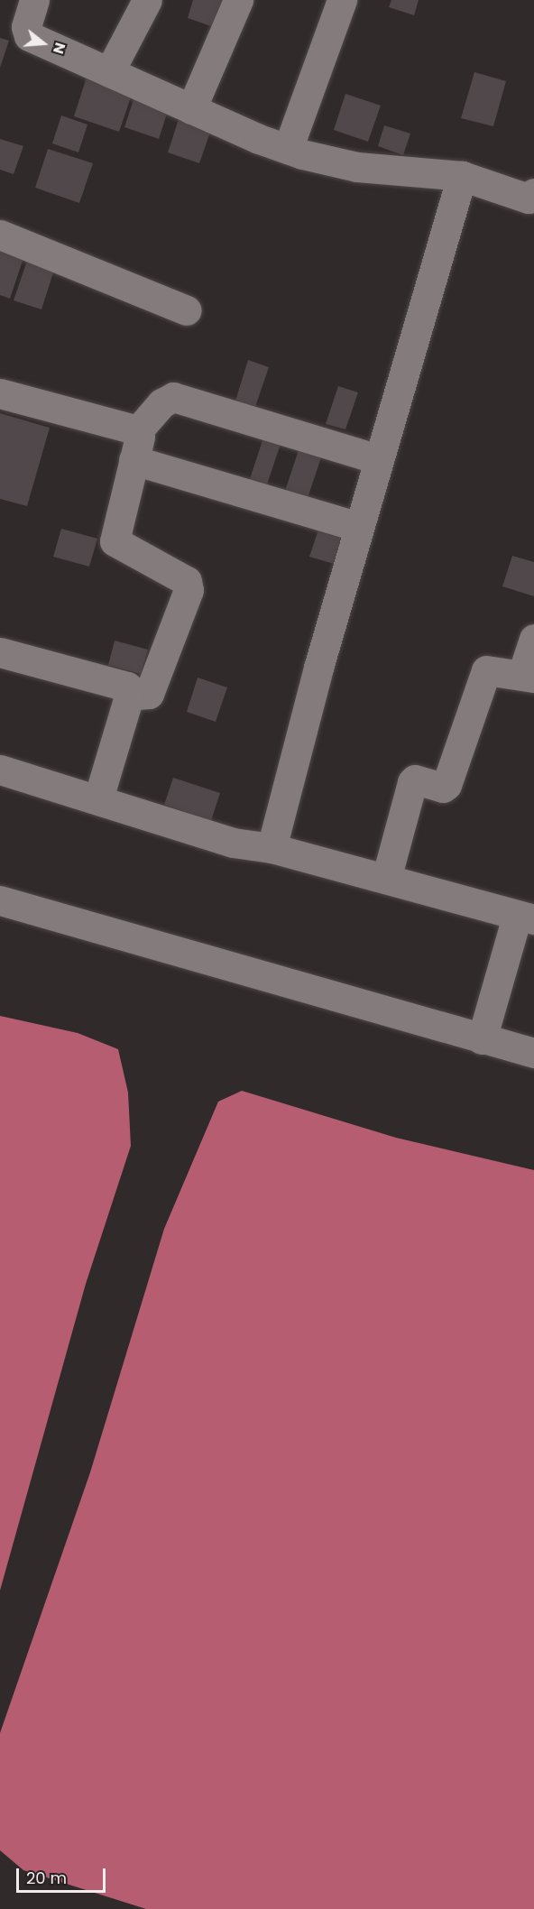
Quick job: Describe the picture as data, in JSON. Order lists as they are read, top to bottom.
{
  "scale_bar": "20 m",
  "north": "right"
}
